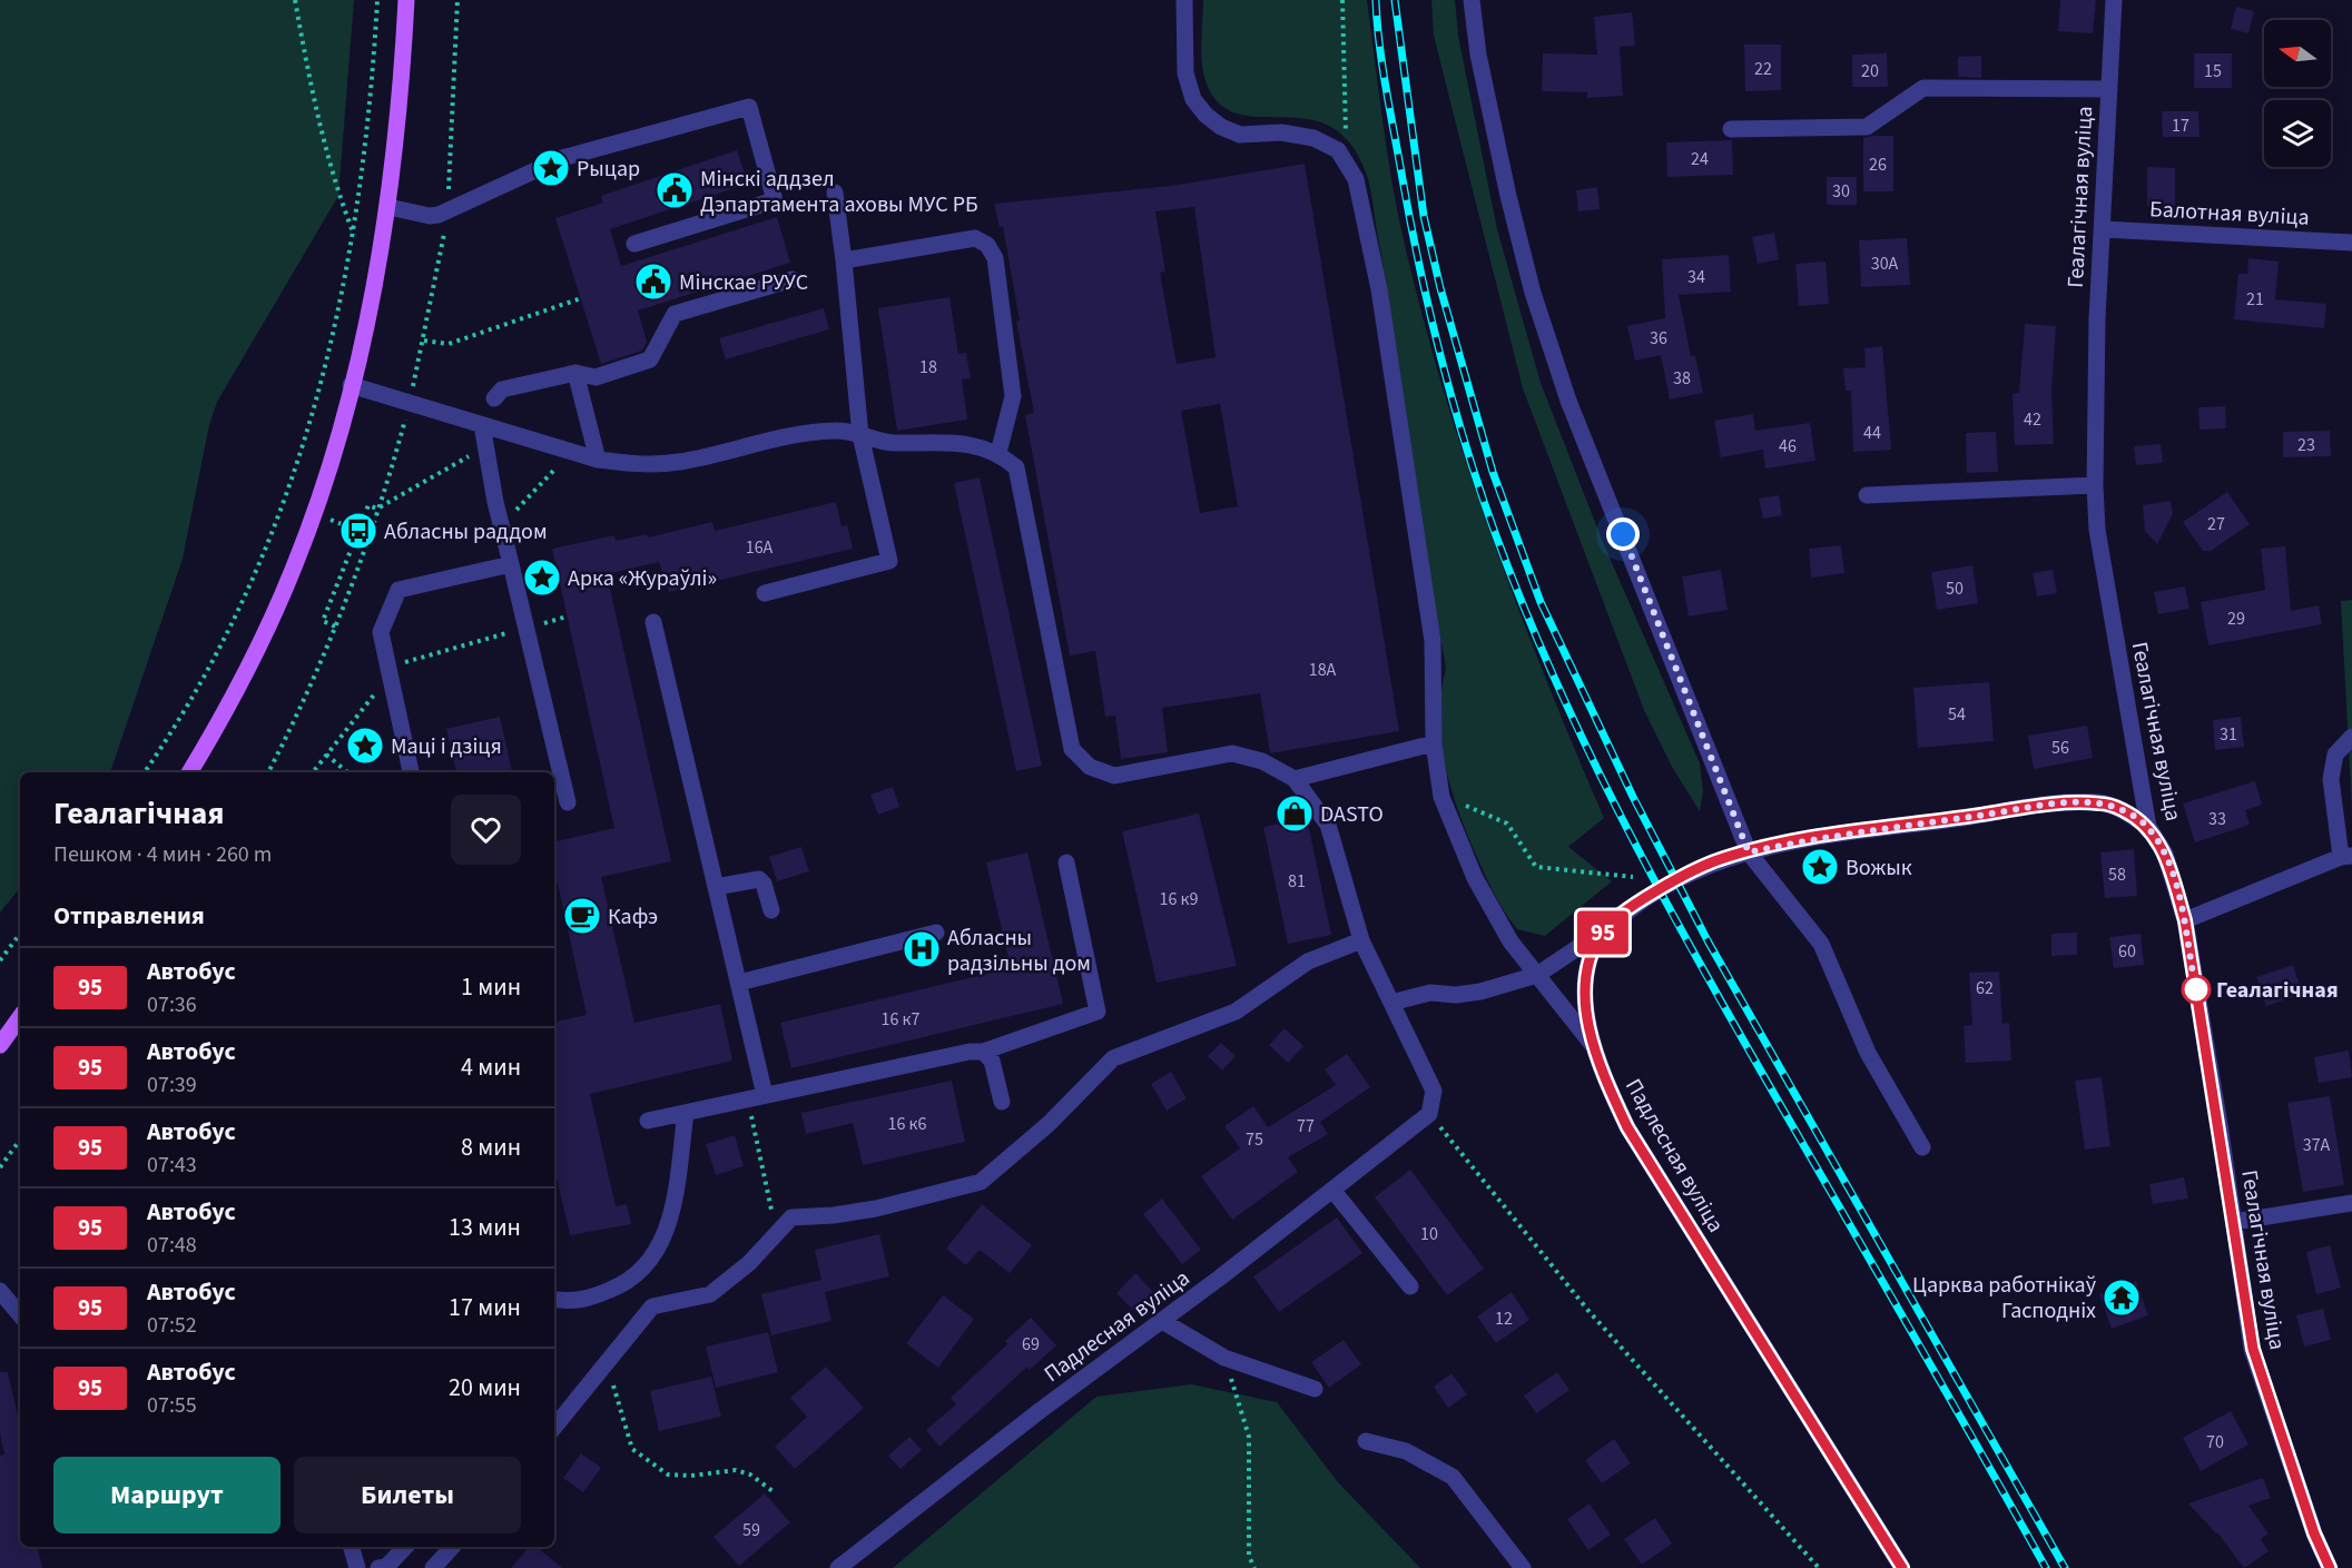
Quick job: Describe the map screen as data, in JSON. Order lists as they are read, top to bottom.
{
  "streets": {
    "street": ["Геалагічная вуліца", "Балотная вуліца", "Падлесная вуліца"]
  },
  "crossings": [
    ["Геалагічная вуліца", "Балотная вуліца"],
    ["Геалагічная вуліца", "Падлесная вуліца"]
  ],
  "places": {
    "place": [
      "Рыцар",
      "Арка «Жураўлі»",
      "Маці і дзіця",
      "Вожык"
    ],
    "public building": ["Мінскі аддзел Дэпартамента аховы МУС РБ", "Мінскае РУУС"],
    "bus stop": ["Абласны раддом"],
    "shop": ["DASTO"],
    "cafe": ["Кафэ"],
    "hospital": ["Абласны радзільны дом"],
    "other": ["Геалагічная"],
    "temple": ["Царква работнікаў Гасподніх"]
  },
  "lines": ["bus line 95"],
  "house_numbers": [
    "22",
    "20",
    "15",
    "17",
    "24",
    "26",
    "30",
    "30А",
    "34",
    "21",
    "36",
    "18",
    "38",
    "42",
    "44",
    "23",
    "46",
    "27",
    "16А",
    "50",
    "29",
    "18А",
    "54",
    "31",
    "56",
    "33",
    "58",
    "81",
    "16 к9",
    "60",
    "62",
    "16 к7",
    "16 к6",
    "77",
    "75",
    "37А",
    "10",
    "12",
    "69",
    "70",
    "59"
  ],
  "north": "left",
  "page": {
    "on_map": "95",
    "heading": [
      ["Геалагічная", "Пешком · 4 мин · 260 m"],
      "Отправления"
    ],
    "list": [
      {
        "mark": "95",
        "name": "Автобус",
        "note": "07:36",
        "value": "1 мин"
      },
      {
        "mark": "95",
        "name": "Автобус",
        "note": "07:39",
        "value": "4 мин"
      },
      {
        "mark": "95",
        "name": "Автобус",
        "note": "07:43",
        "value": "8 мин"
      },
      {
        "mark": "95",
        "name": "Автобус",
        "note": "07:48",
        "value": "13 мин"
      },
      {
        "mark": "95",
        "name": "Автобус",
        "note": "07:52",
        "value": "17 мин"
      },
      {
        "mark": "95",
        "name": "Автобус",
        "note": "07:55",
        "value": "20 мин"
      }
    ],
    "buttons": ["Маршрут", "Билеты"]
  }
}
